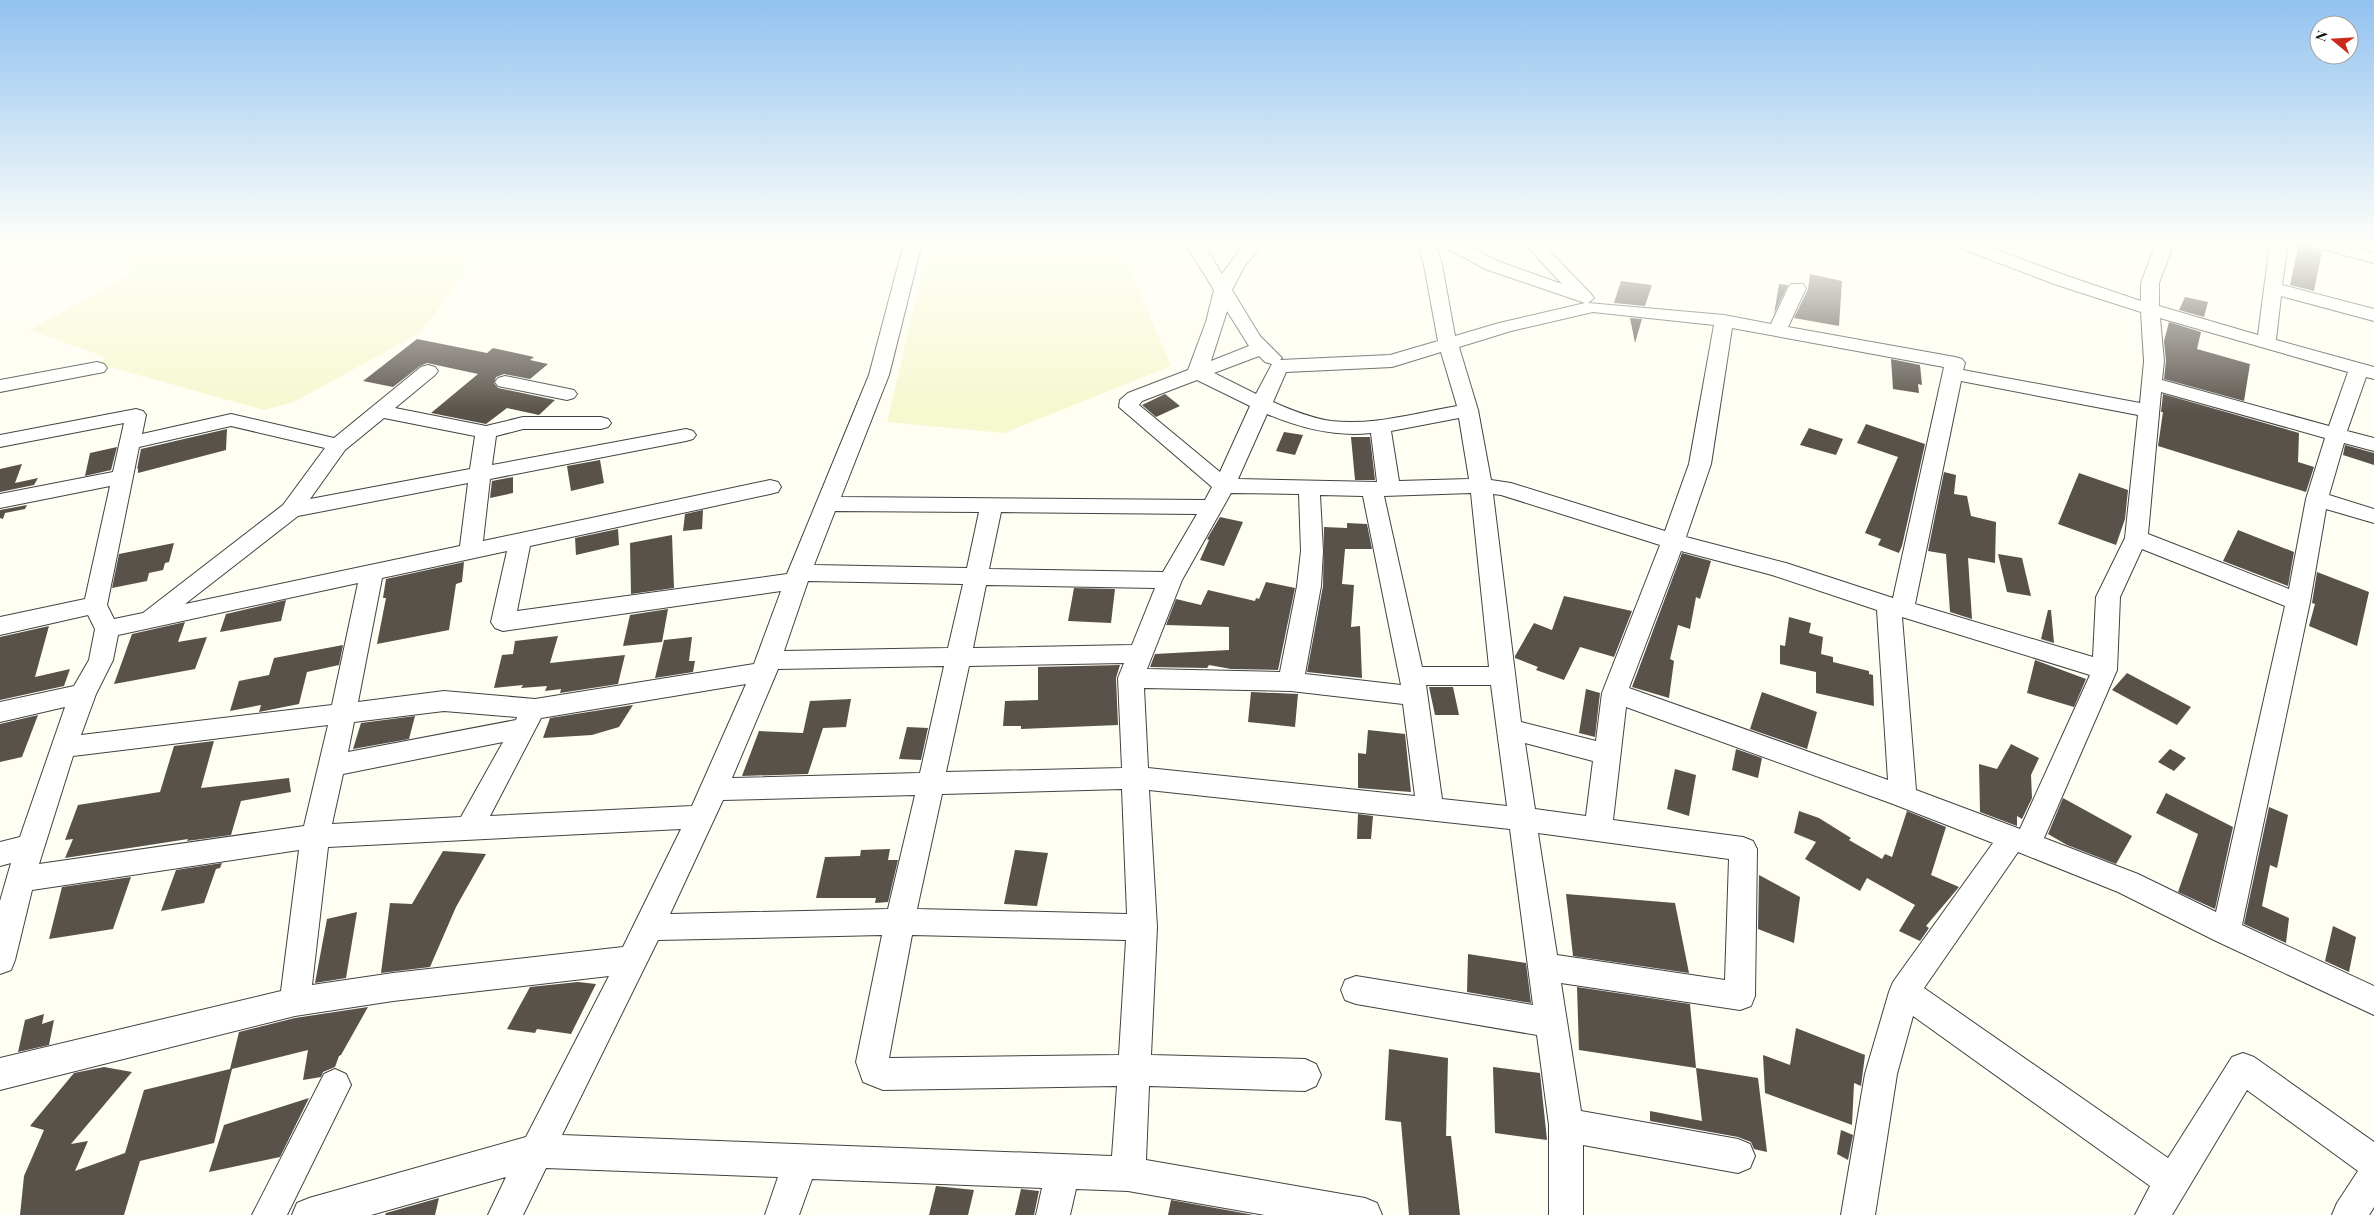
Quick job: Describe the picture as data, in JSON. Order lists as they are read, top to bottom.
{
  "north": "left"
}
